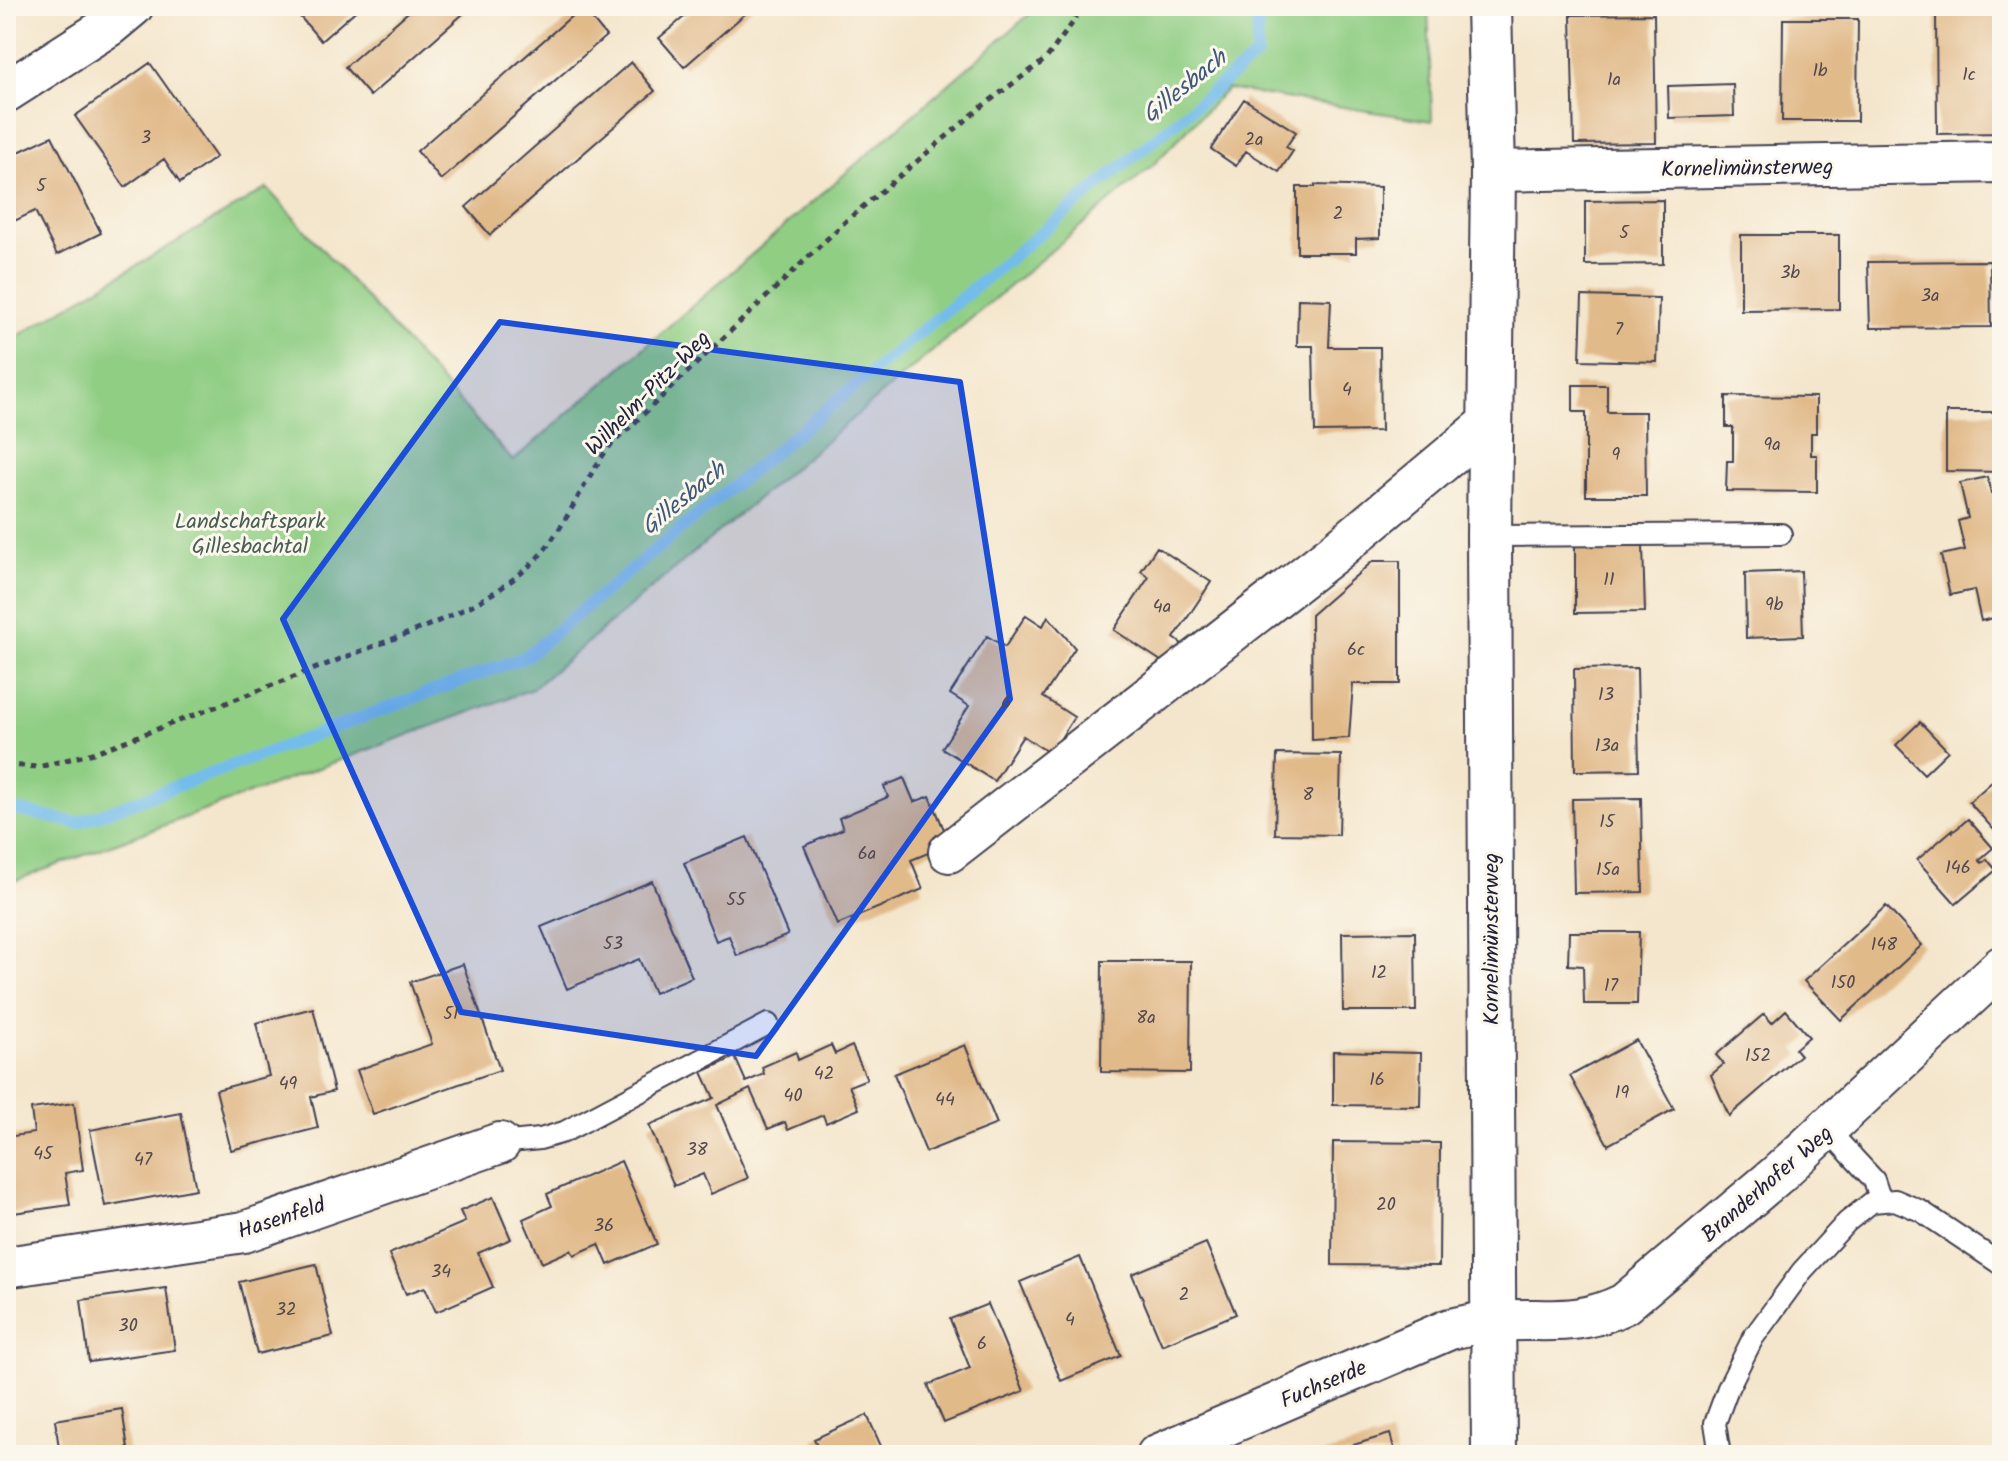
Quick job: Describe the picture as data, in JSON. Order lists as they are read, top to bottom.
{
  "streets": {
    "street": [
      "Kornelimünsterweg",
      "Branderhofer Weg",
      "Hasenfeld",
      "Fuchserde"
    ],
    "path": ["Wilhelm-Pitz-Weg"]
  },
  "crossings": [
    ["Kornelimünsterweg", "Branderhofer Weg"],
    ["Kornelimünsterweg", "Fuchserde"],
    ["Branderhofer Weg", "Fuchserde"]
  ],
  "water": ["Gillesbach"],
  "parks": ["Landschaftspark Gillesbachtal"],
  "house_numbers": [
    "1b",
    "1c",
    "1a",
    "3",
    "2a",
    "5",
    "2",
    "5",
    "3b",
    "3a",
    "7",
    "4",
    "9a",
    "9",
    "11",
    "9b",
    "4a",
    "6c",
    "13",
    "6",
    "13a",
    "8",
    "15",
    "6a",
    "146",
    "15a",
    "55",
    "53",
    "148",
    "12",
    "150",
    "17",
    "51",
    "8a",
    "152",
    "42",
    "16",
    "49",
    "19",
    "40",
    "44",
    "38",
    "45",
    "47",
    "20",
    "36",
    "34",
    "2",
    "32",
    "4",
    "30",
    "6"
  ]
}
